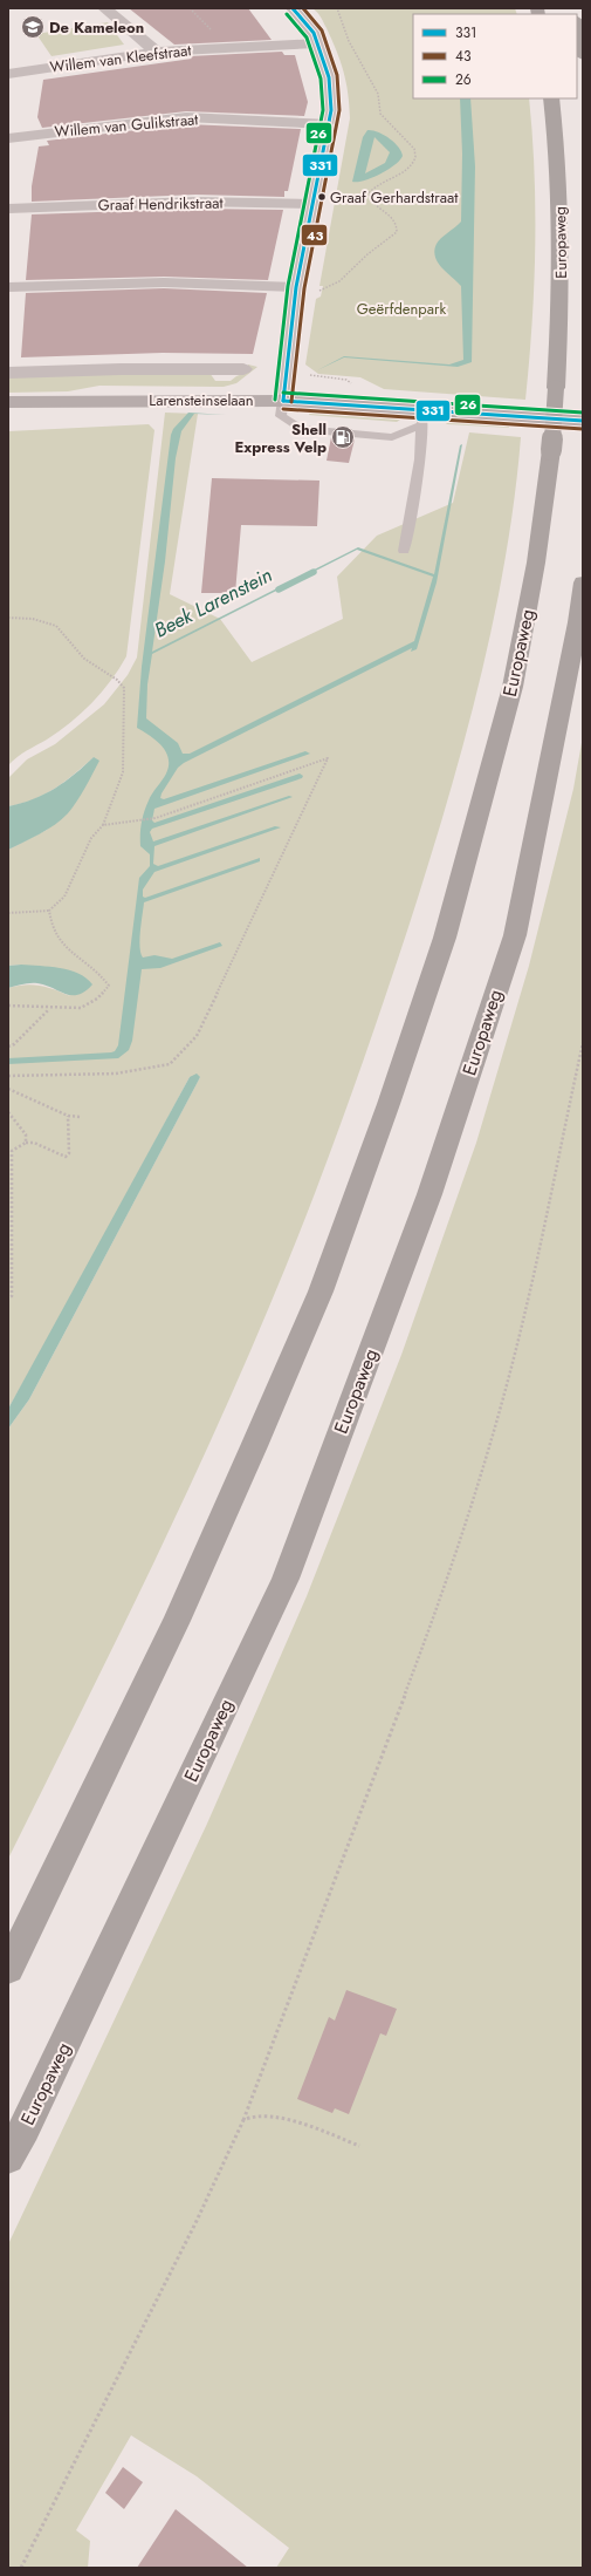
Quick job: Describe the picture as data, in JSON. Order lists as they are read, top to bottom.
{
  "streets": {
    "highway": ["Europaweg"],
    "main road": ["Larensteinselaan"],
    "street": ["Willem van Kleefstraat", "Willem van Gulikstraat", "Graaf Hendrikstraat"]
  },
  "water": ["Beek Larenstein"],
  "parks": ["Geërfdenpark"],
  "places": {
    "school or university": ["De Kameleon"],
    "other": ["Graaf Gerhardstraat"],
    "fuel station": ["Shell Express Velp"]
  },
  "lines": ["transit line 331", "transit line 43", "transit line 26"],
  "legend": ["331", "43", "26"]
}
